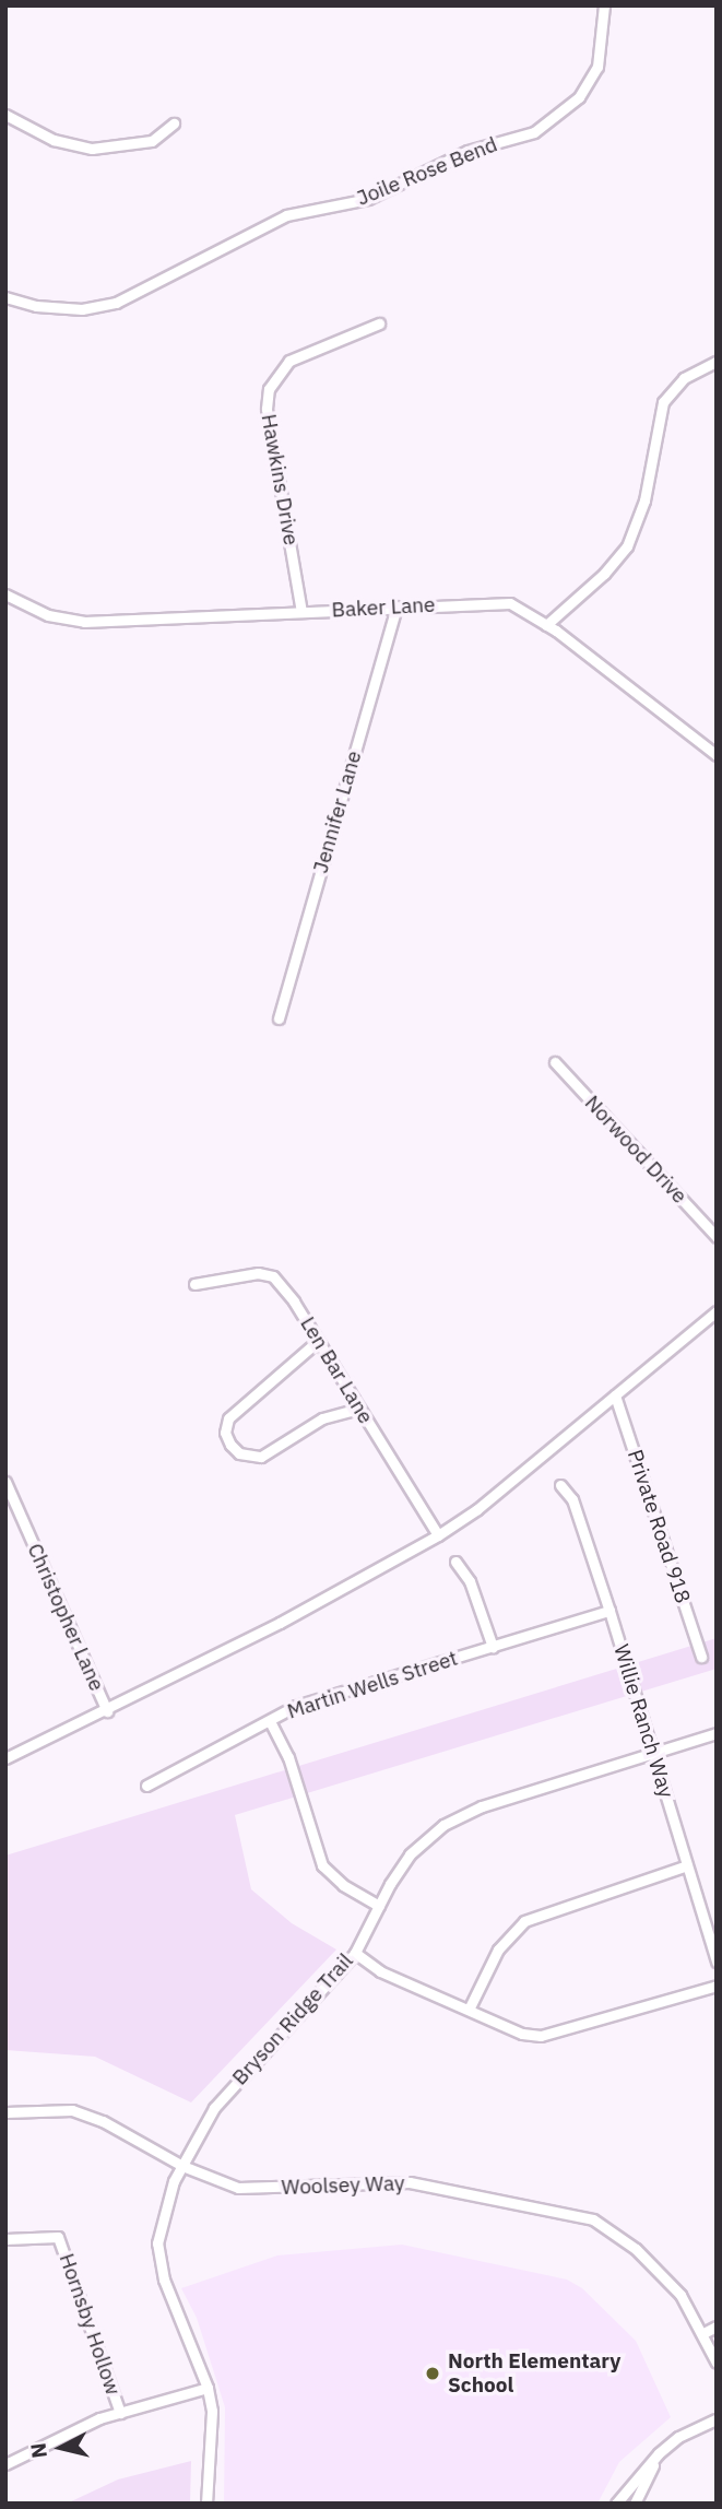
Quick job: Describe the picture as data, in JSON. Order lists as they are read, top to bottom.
{
  "streets": {
    "street": [
      "Joile Rose Bend",
      "Hawkins Drive",
      "Baker Lane",
      "Jennifer Lane",
      "Norwood Drive",
      "Len Bar Lane",
      "Private Road 918",
      "Christopher Lane",
      "Martin Wells Street",
      "Willie Ranch Way",
      "Bryson Ridge Trail",
      "Woolsey Way",
      "Hornsby Hollow"
    ]
  },
  "crossings": [
    ["Hawkins Drive", "Baker Lane"],
    ["Baker Lane", "Jennifer Lane"],
    ["Martin Wells Street", "Willie Ranch Way"],
    ["Willie Ranch Way", "Bryson Ridge Trail"],
    ["Bryson Ridge Trail", "Woolsey Way"]
  ],
  "places": ["North Elementary School"],
  "north": "left"
}
